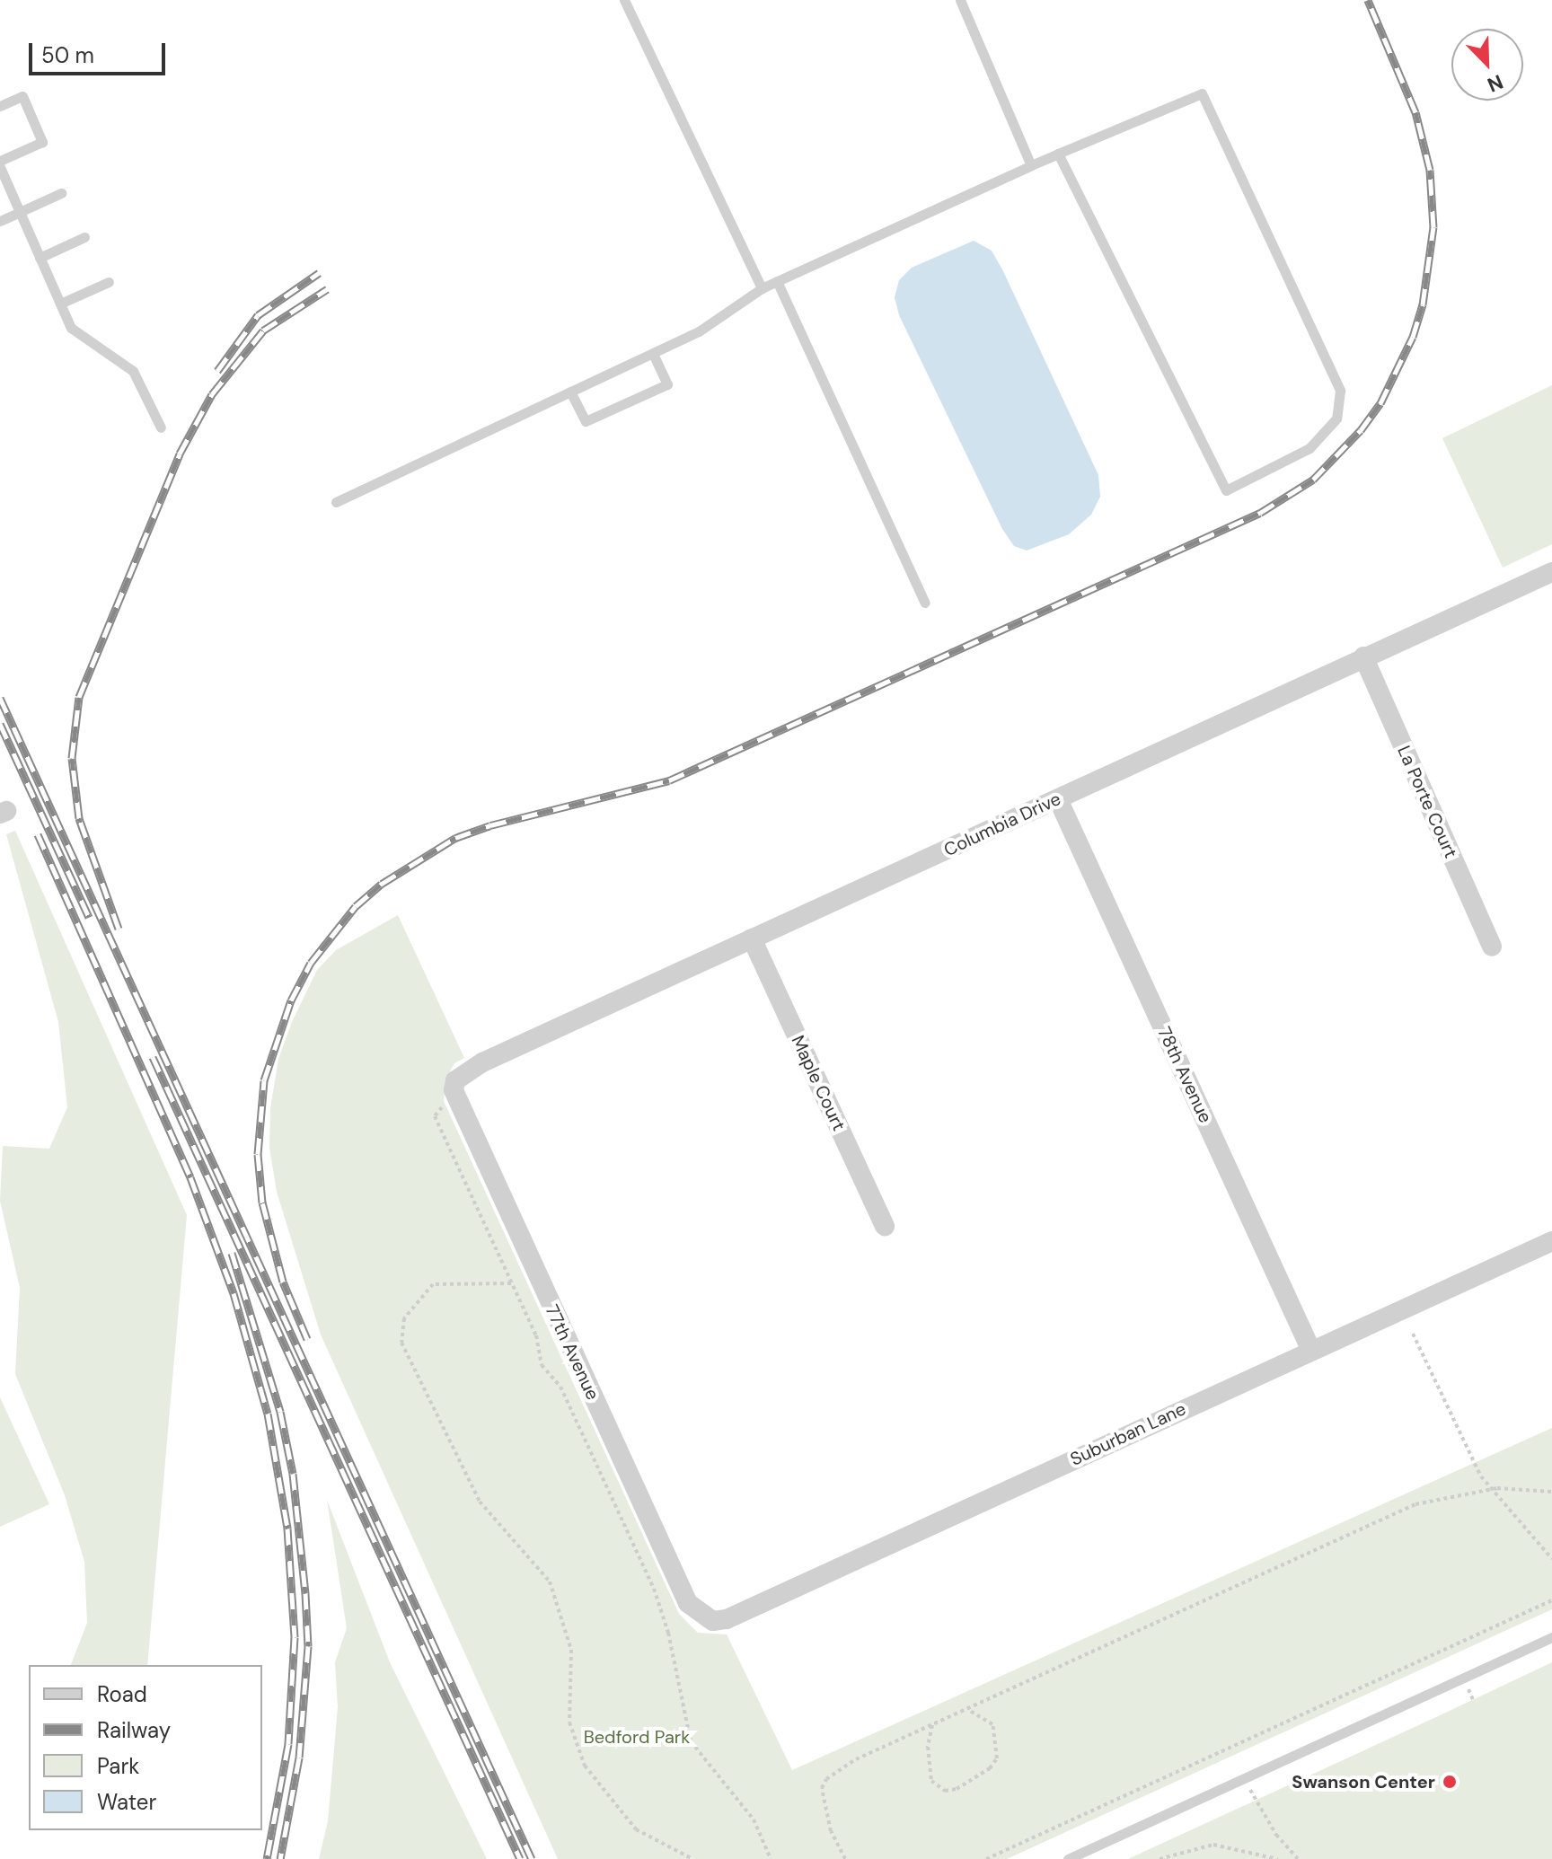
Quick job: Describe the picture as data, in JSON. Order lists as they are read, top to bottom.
{
  "streets": {
    "street": [
      "La Porte Court",
      "Columbia Drive",
      "78th Avenue",
      "Maple Court",
      "77th Avenue",
      "Suburban Lane"
    ]
  },
  "crossings": [
    ["La Porte Court", "Columbia Drive"],
    ["Columbia Drive", "78th Avenue"],
    ["Columbia Drive", "Maple Court"],
    ["Columbia Drive", "77th Avenue"],
    ["78th Avenue", "Suburban Lane"],
    ["77th Avenue", "Suburban Lane"]
  ],
  "parks": ["Bedford Park"],
  "places": ["Swanson Center"],
  "legend": [
    "Road",
    "Railway",
    "Park",
    "Water"
  ],
  "scale_bar": "50 m",
  "north": "bottom right"
}
